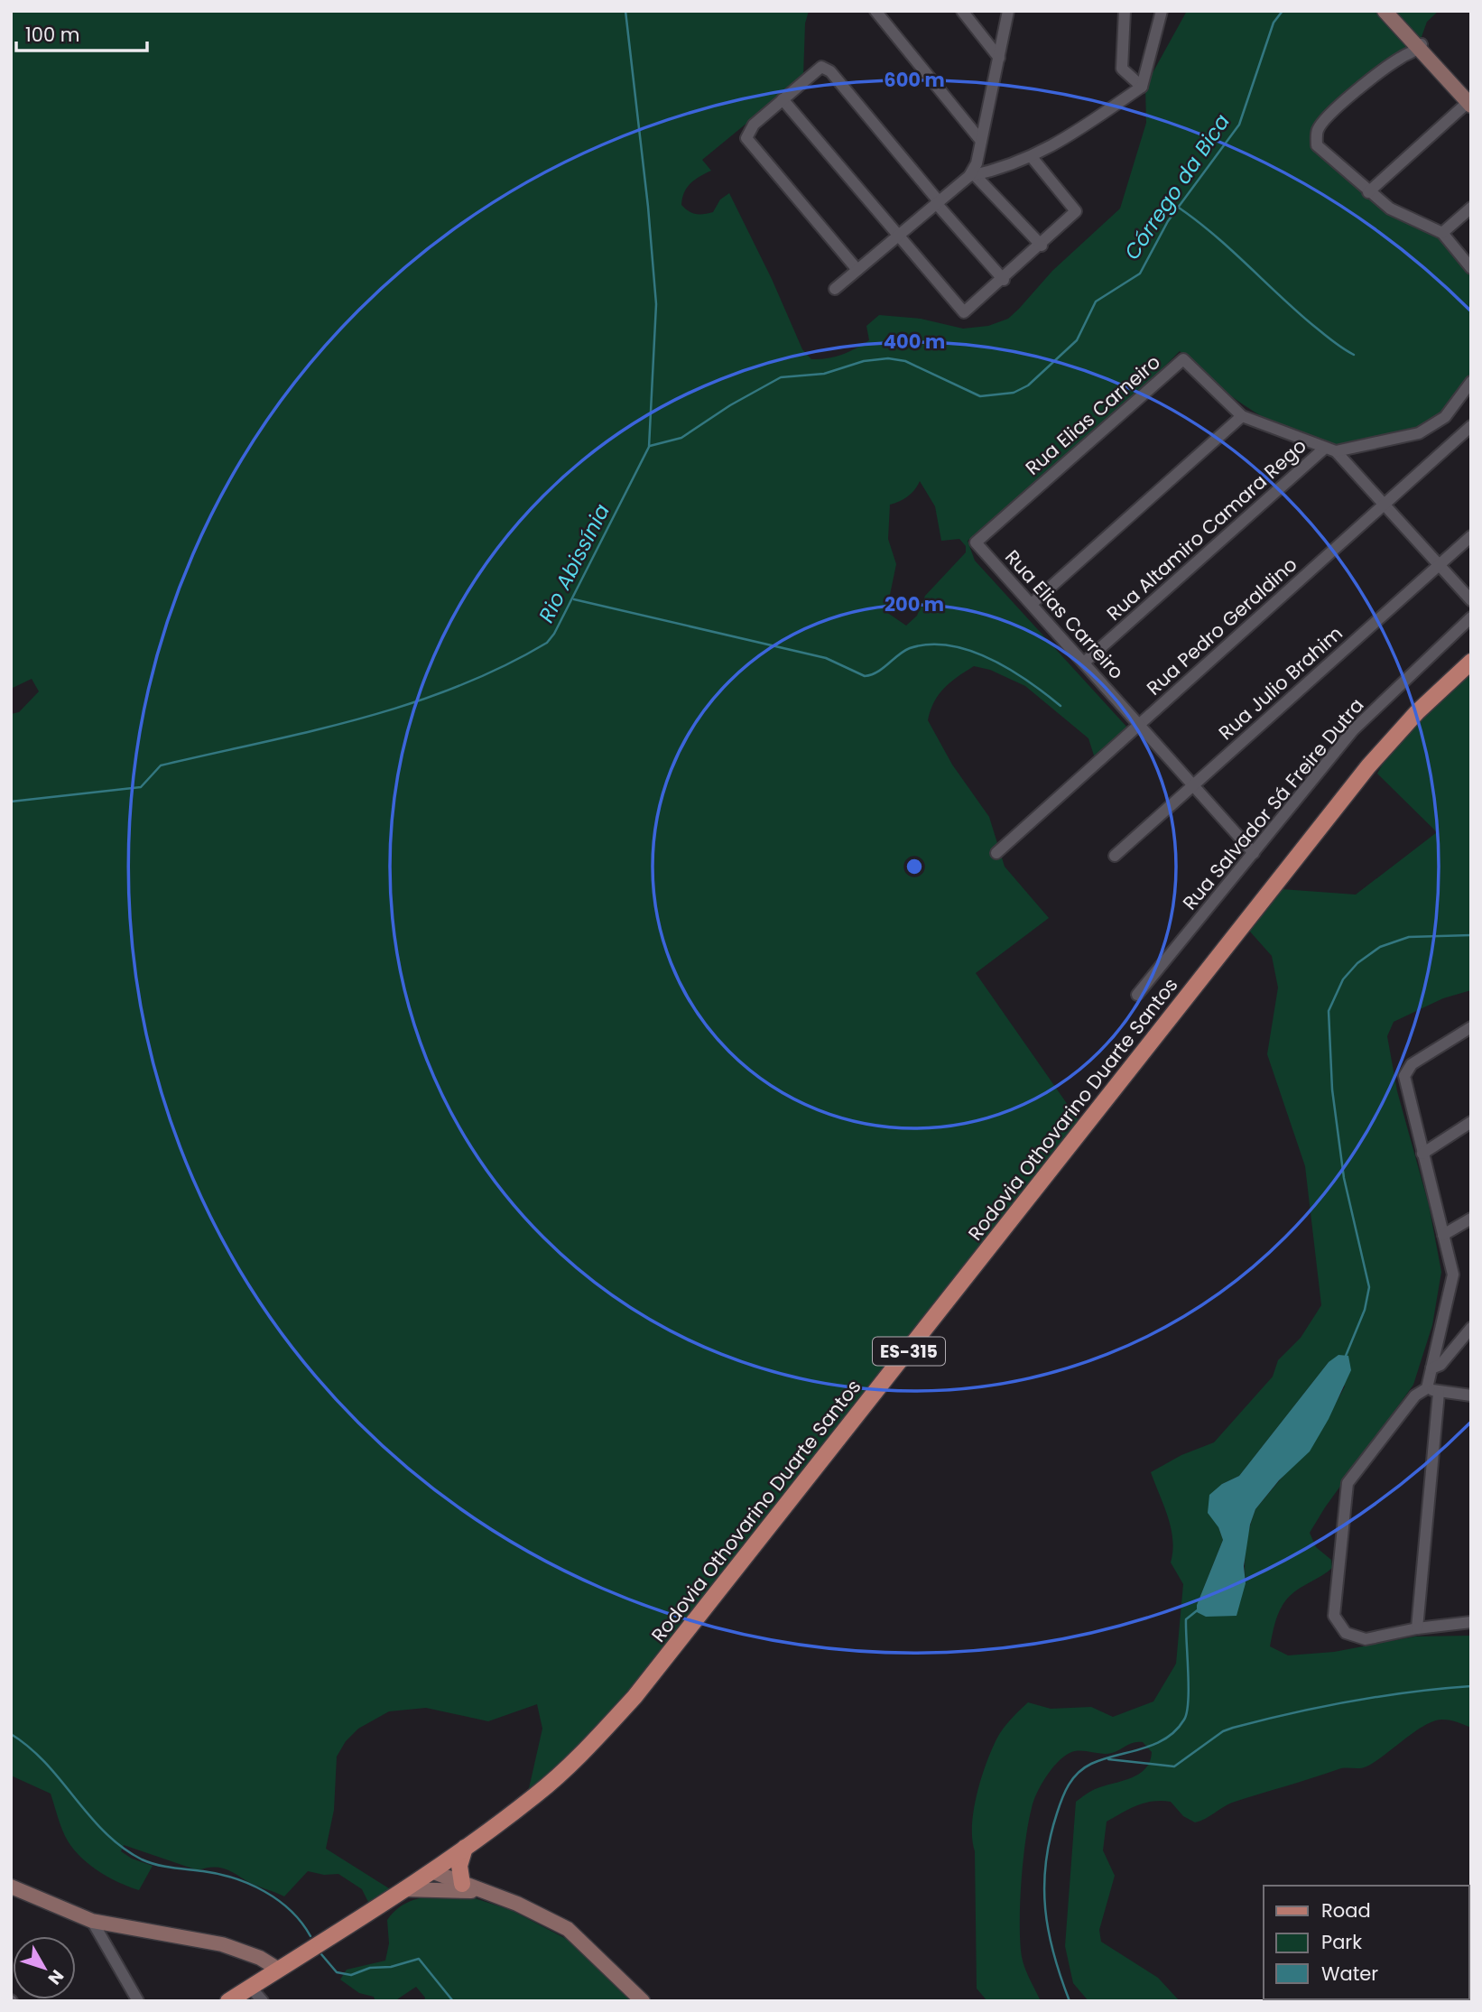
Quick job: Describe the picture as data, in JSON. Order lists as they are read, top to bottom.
{
  "streets": {
    "main road": ["Rodovia Othovarino Duarte Santos", "ES-315"],
    "street": [
      "Rua Elias Carneiro",
      "Rua Altamiro Camara Rego",
      "Rua Elias Carreiro",
      "Rua Pedro Geraldino",
      "Rua Julio Brahim",
      "Rua Salvador Sá Freire Dutra"
    ]
  },
  "crossings": [
    ["Rua Elias Carneiro", "Rua Altamiro Camara Rego"],
    ["Rua Elias Carneiro", "Rua Elias Carreiro"],
    ["Rua Altamiro Camara Rego", "Rua Elias Carreiro"],
    ["Rua Elias Carreiro", "Rua Pedro Geraldino"],
    ["Rua Elias Carreiro", "Rua Julio Brahim"],
    ["Rua Elias Carreiro", "Rua Salvador Sá Freire Dutra"]
  ],
  "water": ["Córrego da Bica", "Rio Abissínia"],
  "legend": ["Road", "Park", "Water"],
  "scale_bar": "100 m",
  "north": "bottom right",
  "rings": ["600 m", "400 m", "200 m"]
}
